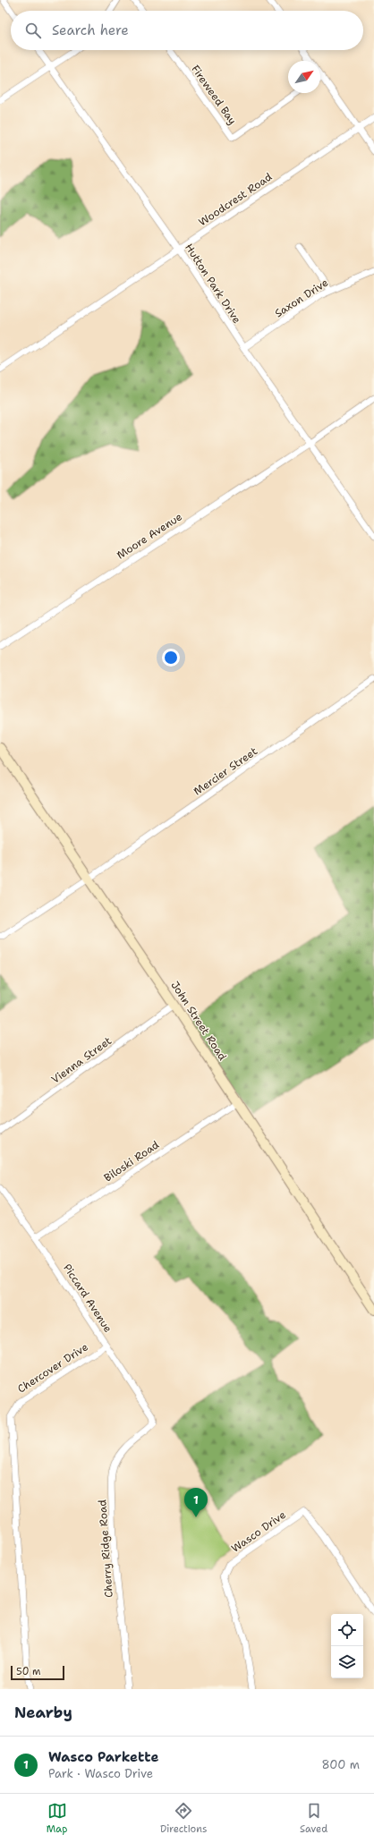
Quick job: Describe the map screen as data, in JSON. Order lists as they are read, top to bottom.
{
  "streets": {
    "main road": ["John Street Road"],
    "street": [
      "Fireweed Bay",
      "Woodcrest Road",
      "Hutton Park Drive",
      "Saxon Drive",
      "Moore Avenue",
      "Mercier Street",
      "Vienna Street",
      "Biloski Road",
      "Piccard Avenue",
      "Chercover Drive",
      "Wasco Drive",
      "Cherry Ridge Road"
    ]
  },
  "crossings": [
    ["Woodcrest Road", "Hutton Park Drive"],
    ["Hutton Park Drive", "Saxon Drive"],
    ["Hutton Park Drive", "Moore Avenue"],
    ["Mercier Street", "John Street Road"],
    ["John Street Road", "Vienna Street"],
    ["John Street Road", "Biloski Road"],
    ["Biloski Road", "Piccard Avenue"],
    ["Piccard Avenue", "Chercover Drive"],
    ["Piccard Avenue", "Cherry Ridge Road"]
  ],
  "scale_bar": "50 m",
  "north": "top right",
  "page": {
    "search": "Search here",
    "pins": "1",
    "scale": "50 m",
    "heading": "Nearby",
    "list": [
      {
        "mark": "1",
        "name": "Wasco Parkette",
        "note": "Park · Wasco Drive",
        "value": "800 m"
      }
    ],
    "nav": ["Map", "Directions", "Saved"]
  }
}
